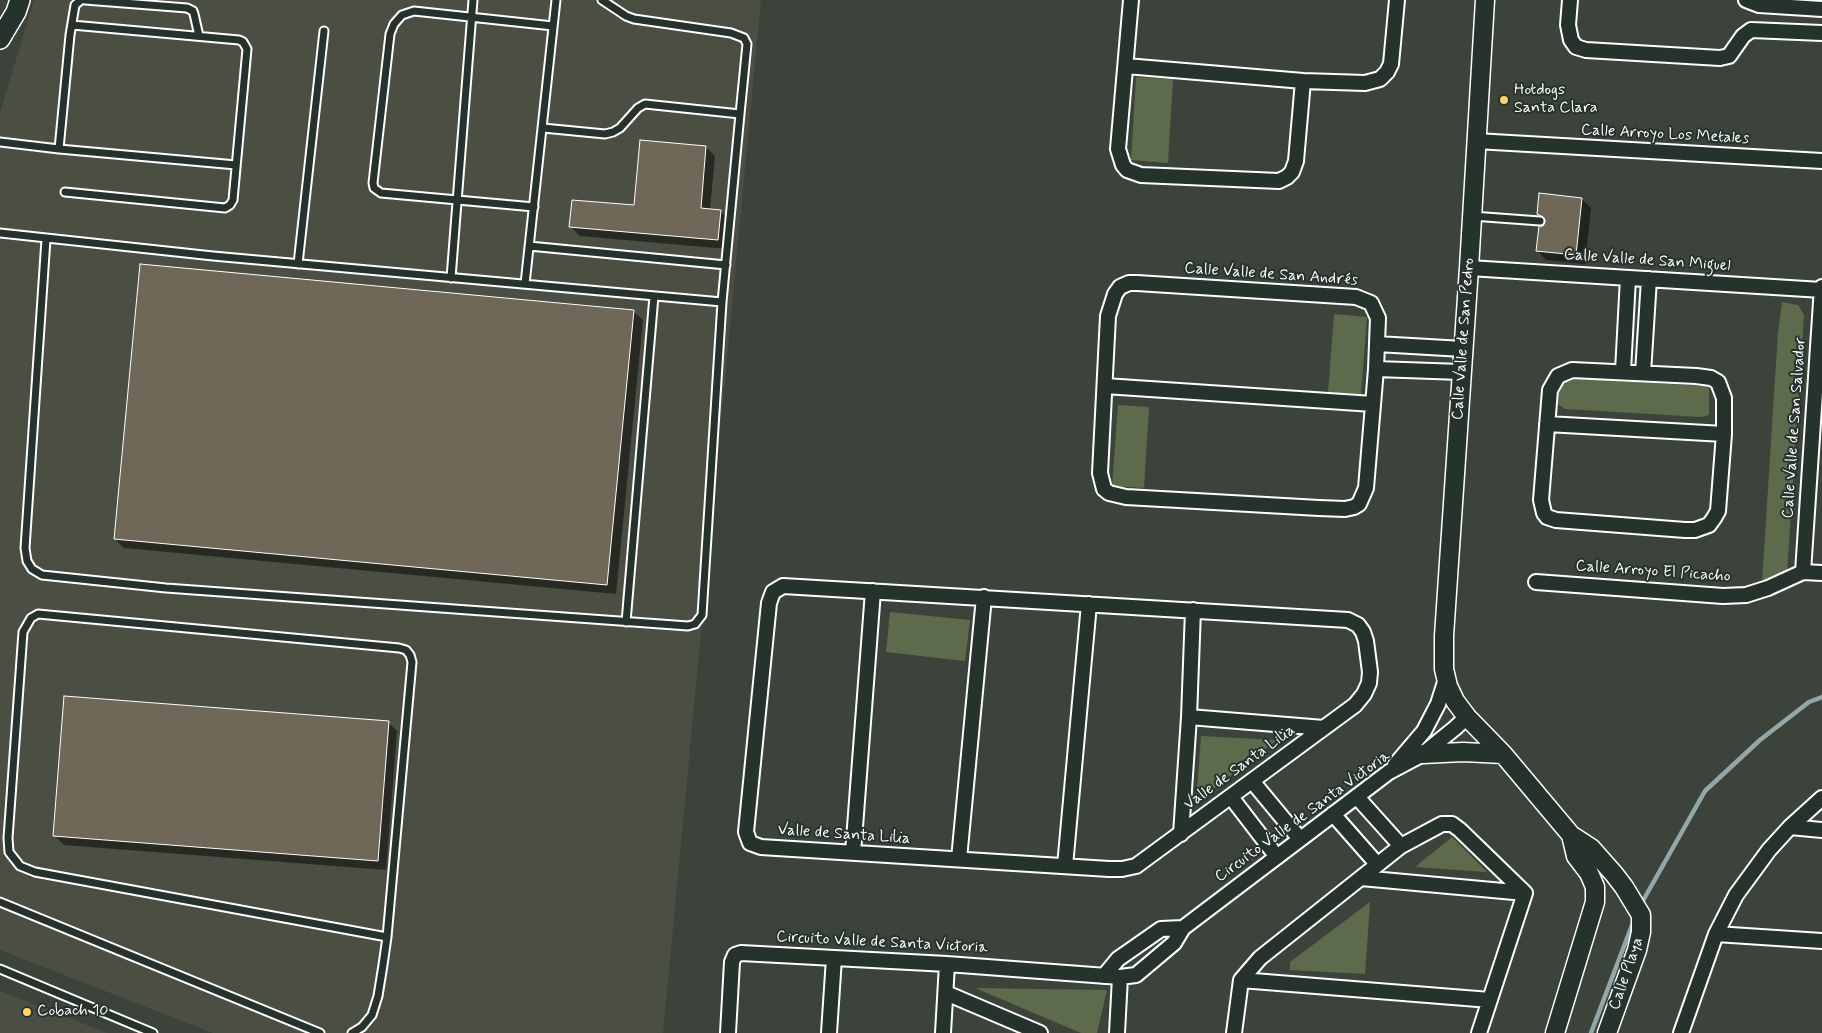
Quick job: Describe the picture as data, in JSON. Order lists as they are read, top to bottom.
{
  "streets": {
    "street": [
      "Calle Arroyo Los Metales",
      "Calle Valle de San Miguel",
      "Calle Valle de San Andrés",
      "Calle Valle de San Pedro",
      "Calle Valle de San Salvador",
      "Calle Arroyo El Picacho",
      "Valle de Santa Lilia",
      "Circuito Valle de Santa Victoria",
      "Calle Playa"
    ]
  },
  "crossings": [
    ["Calle Arroyo Los Metales", "Calle Valle de San Pedro"],
    ["Calle Valle de San Miguel", "Calle Valle de San Pedro"],
    ["Calle Valle de San Miguel", "Calle Valle de San Salvador"],
    ["Calle Valle de San Pedro", "Circuito Valle de Santa Victoria"],
    ["Calle Valle de San Pedro", "Calle Playa"],
    ["Calle Valle de San Salvador", "Calle Arroyo El Picacho"]
  ],
  "places": ["Hotdogs Santa Clara", "Cobach 10"]
}
